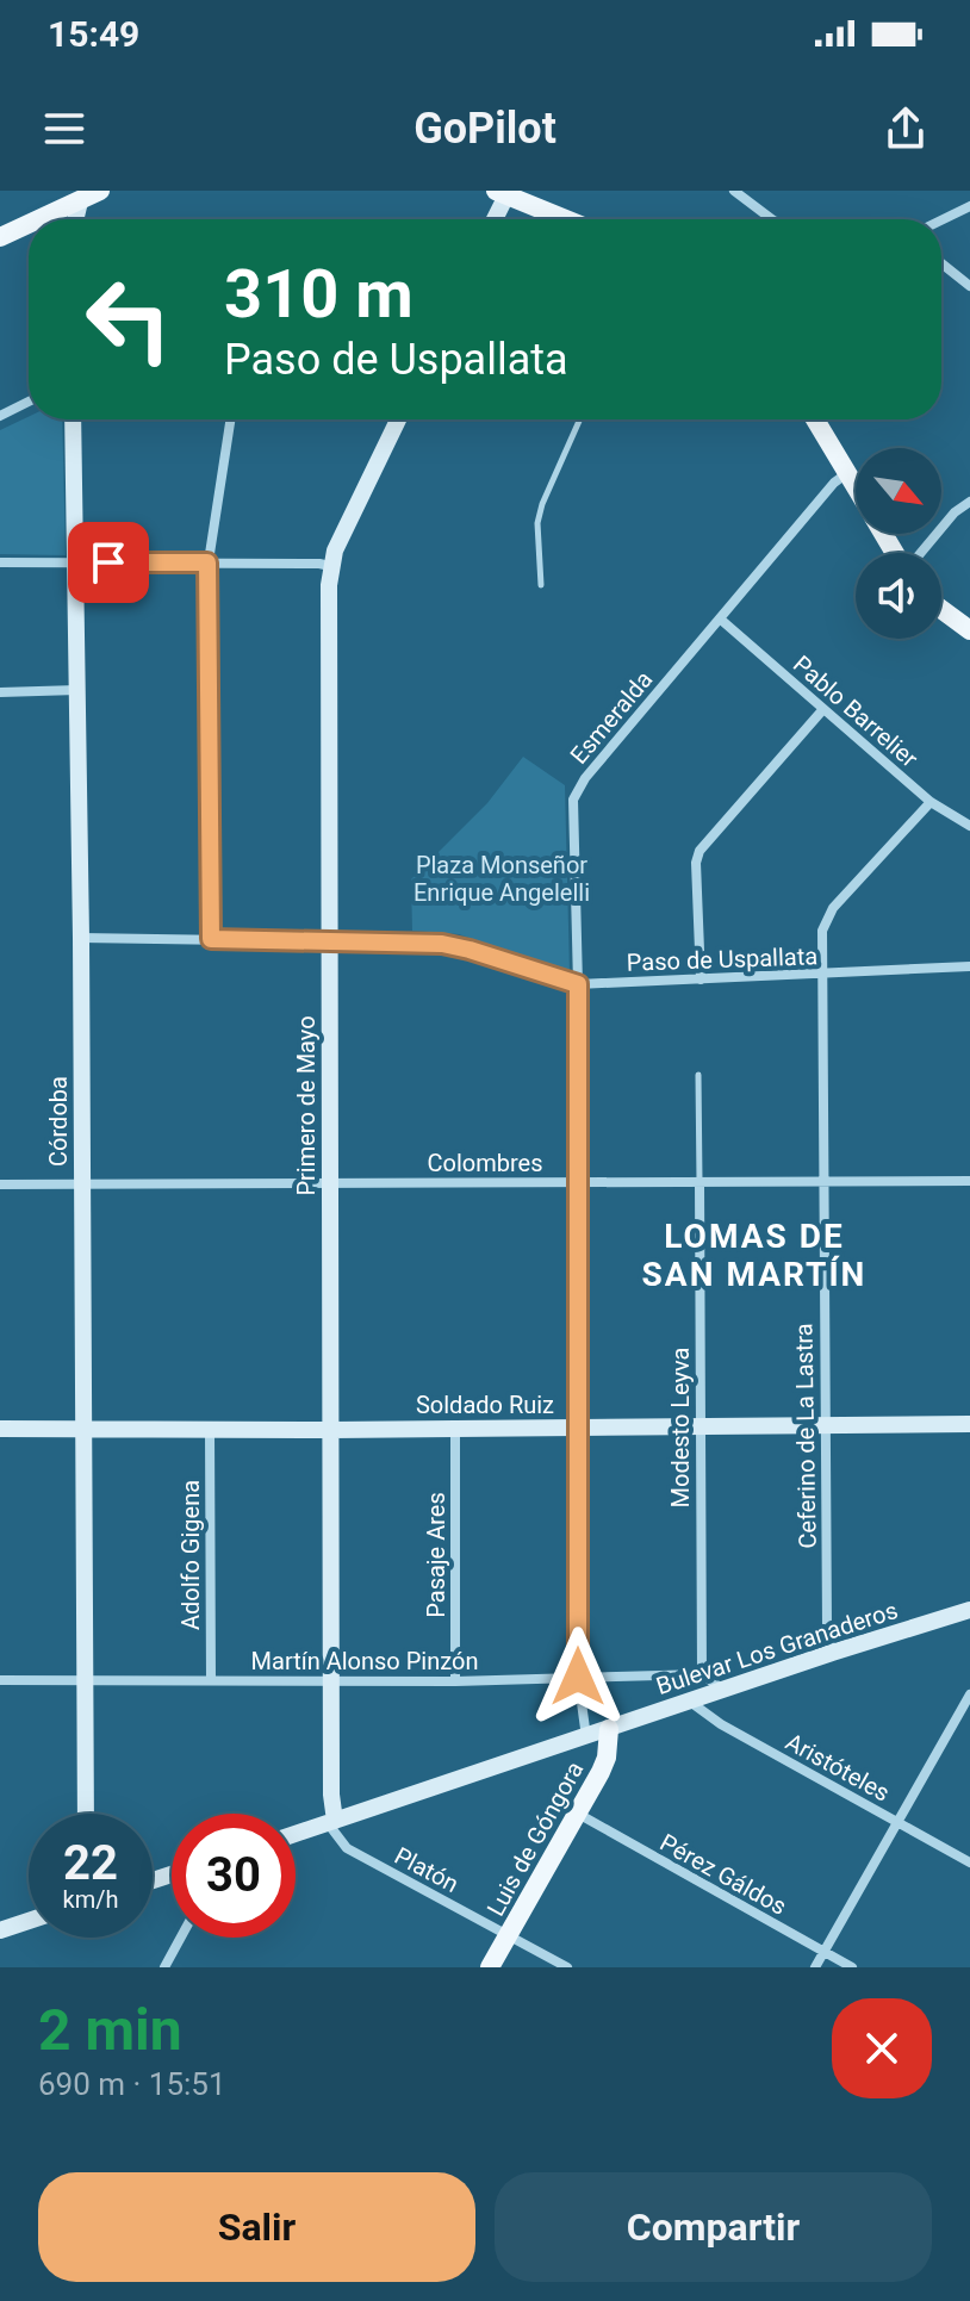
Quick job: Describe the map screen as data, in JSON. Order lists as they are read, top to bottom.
{
  "streets": {
    "main road": [
      "Primero de Mayo",
      "Córdoba",
      "Soldado Ruiz",
      "Bulevar Los Granaderos",
      "Luis de Góngora"
    ],
    "street": [
      "Pablo Barrelier",
      "Esmeralda",
      "Paso de Uspallata",
      "Colombres",
      "Modesto Leyva",
      "Ceferino de La Lastra",
      "Adolfo Gigena",
      "Pasaje Ares",
      "Martín Alonso Pinzón",
      "Aristóteles",
      "Platón",
      "Pérez Gáldos"
    ]
  },
  "crossings": [
    ["Pablo Barrelier", "Esmeralda"],
    ["Pablo Barrelier", "Ceferino de La Lastra"],
    ["Esmeralda", "Paso de Uspallata"],
    ["Esmeralda", "Colombres"],
    ["Esmeralda", "Soldado Ruiz"],
    ["Esmeralda", "Bulevar Los Granaderos"],
    ["Esmeralda", "Martín Alonso Pinzón"],
    ["Paso de Uspallata", "Primero de Mayo"],
    ["Paso de Uspallata", "Córdoba"],
    ["Paso de Uspallata", "Ceferino de La Lastra"],
    ["Primero de Mayo", "Colombres"],
    ["Primero de Mayo", "Soldado Ruiz"],
    ["Primero de Mayo", "Bulevar Los Granaderos"],
    ["Primero de Mayo", "Martín Alonso Pinzón"],
    ["Primero de Mayo", "Platón"],
    ["Córdoba", "Colombres"],
    ["Córdoba", "Soldado Ruiz"],
    ["Córdoba", "Martín Alonso Pinzón"],
    ["Colombres", "Modesto Leyva"],
    ["Colombres", "Ceferino de La Lastra"],
    ["Soldado Ruiz", "Modesto Leyva"],
    ["Soldado Ruiz", "Ceferino de La Lastra"],
    ["Soldado Ruiz", "Adolfo Gigena"],
    ["Soldado Ruiz", "Pasaje Ares"],
    ["Modesto Leyva", "Martín Alonso Pinzón"],
    ["Ceferino de La Lastra", "Bulevar Los Granaderos"],
    ["Adolfo Gigena", "Martín Alonso Pinzón"],
    ["Pasaje Ares", "Martín Alonso Pinzón"],
    ["Bulevar Los Granaderos", "Aristóteles"],
    ["Bulevar Los Granaderos", "Luis de Góngora"],
    ["Bulevar Los Granaderos", "Platón"],
    ["Luis de Góngora", "Platón"],
    ["Luis de Góngora", "Pérez Gáldos"]
  ],
  "districts": ["LOMAS DE SAN MARTÍN"],
  "parks": ["Plaza Monseñor Enrique Angelelli"],
  "north": "bottom right",
  "page": {
    "status": "15:49",
    "header": "GoPilot",
    "turn": ["310 m", "Paso de Uspallata"],
    "speed": "22 km/h",
    "limit": "30",
    "heading": ["2 min", "690 m · 15:51"],
    "buttons": ["Salir", "Compartir"]
  }
}
